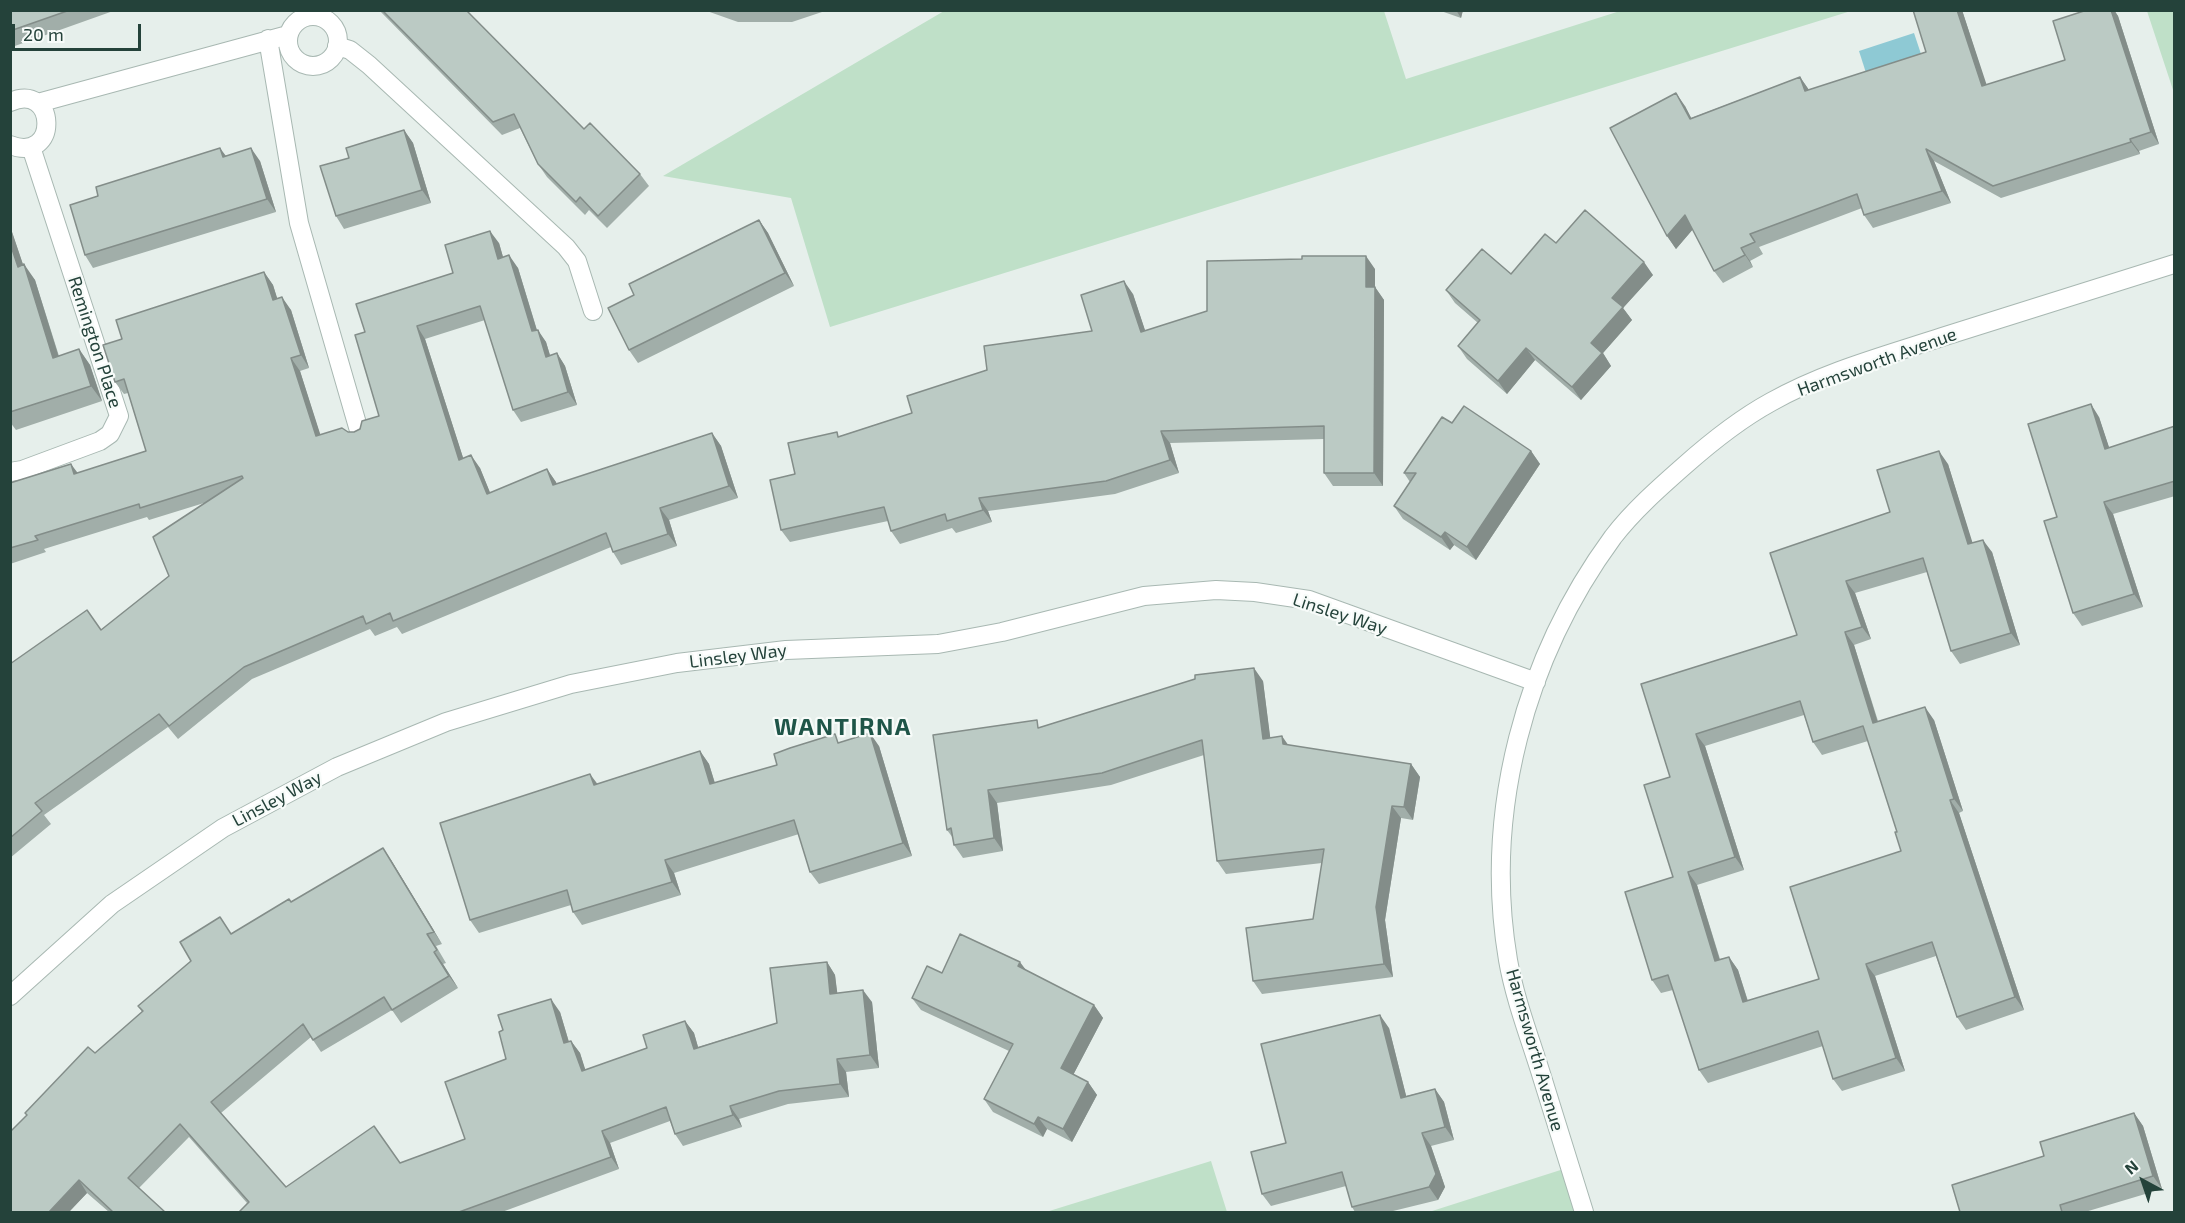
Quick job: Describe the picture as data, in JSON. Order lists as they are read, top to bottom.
{
  "streets": {
    "street": ["Remington Place", "Harmsworth Avenue", "Linsley Way"]
  },
  "crossings": [
    ["Harmsworth Avenue", "Linsley Way"]
  ],
  "districts": ["WANTIRNA"],
  "scale_bar": "20 m",
  "north": "top left"
}
